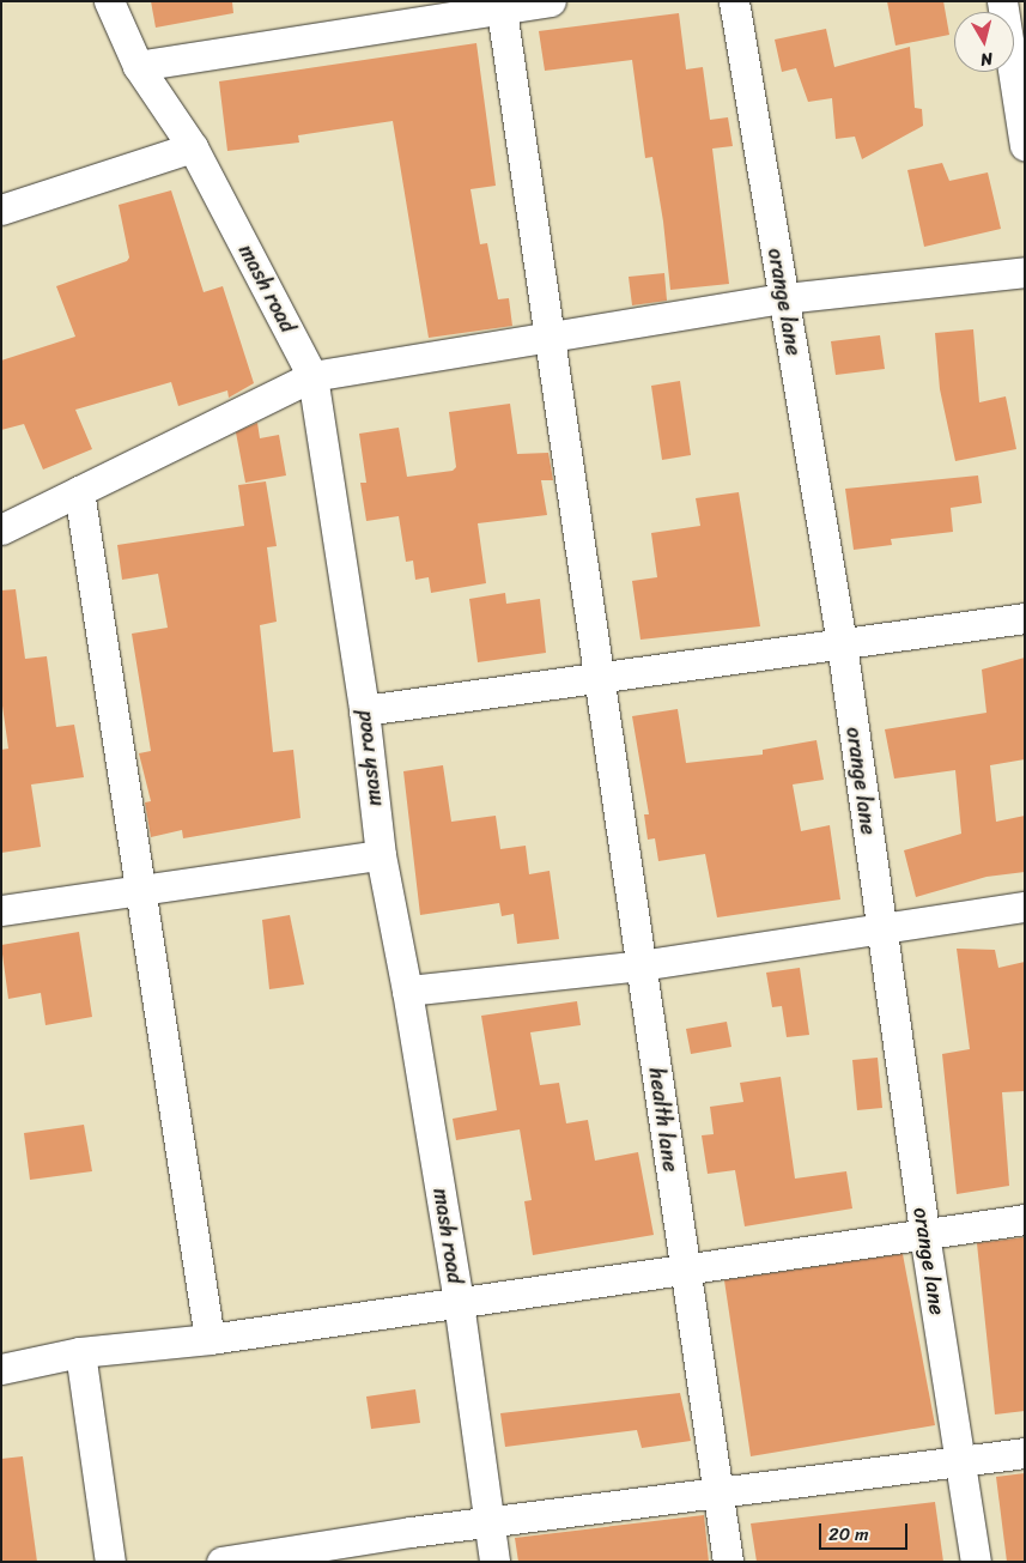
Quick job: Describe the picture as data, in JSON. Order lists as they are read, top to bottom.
{
  "streets": {
    "street": ["mash road", "orange lane", "health lane"]
  },
  "scale_bar": "20 m",
  "north": "bottom"
}
